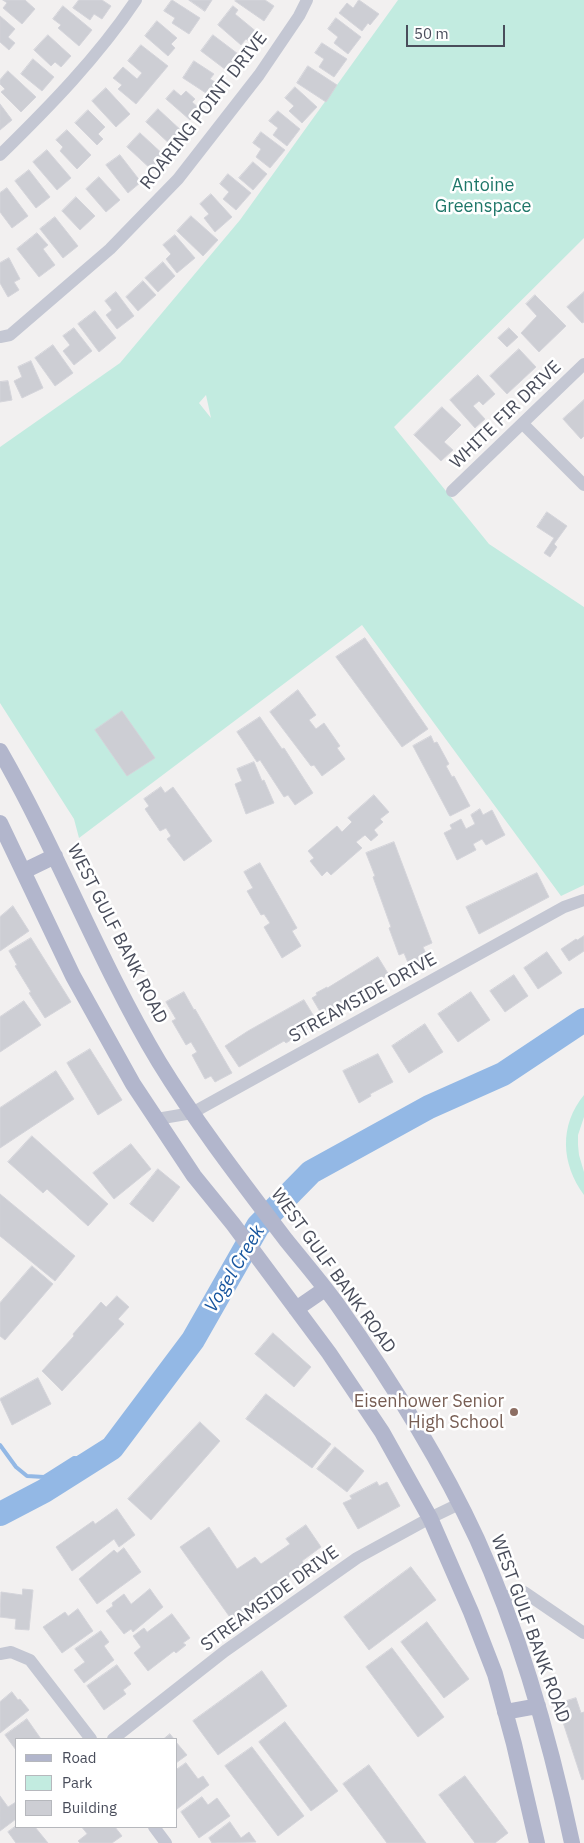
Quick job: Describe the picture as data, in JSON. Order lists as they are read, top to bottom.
{
  "streets": {
    "main road": ["WEST GULF BANK ROAD"],
    "street": ["ROARING POINT DRIVE", "WHITE FIR DRIVE", "STREAMSIDE DRIVE"]
  },
  "crossings": [
    ["WEST GULF BANK ROAD", "STREAMSIDE DRIVE"]
  ],
  "water": ["Vogel Creek"],
  "parks": ["Antoine Greenspace"],
  "places": ["Eisenhower Senior High School"],
  "legend": ["Road", "Park", "Building"],
  "scale_bar": "50 m"
}
